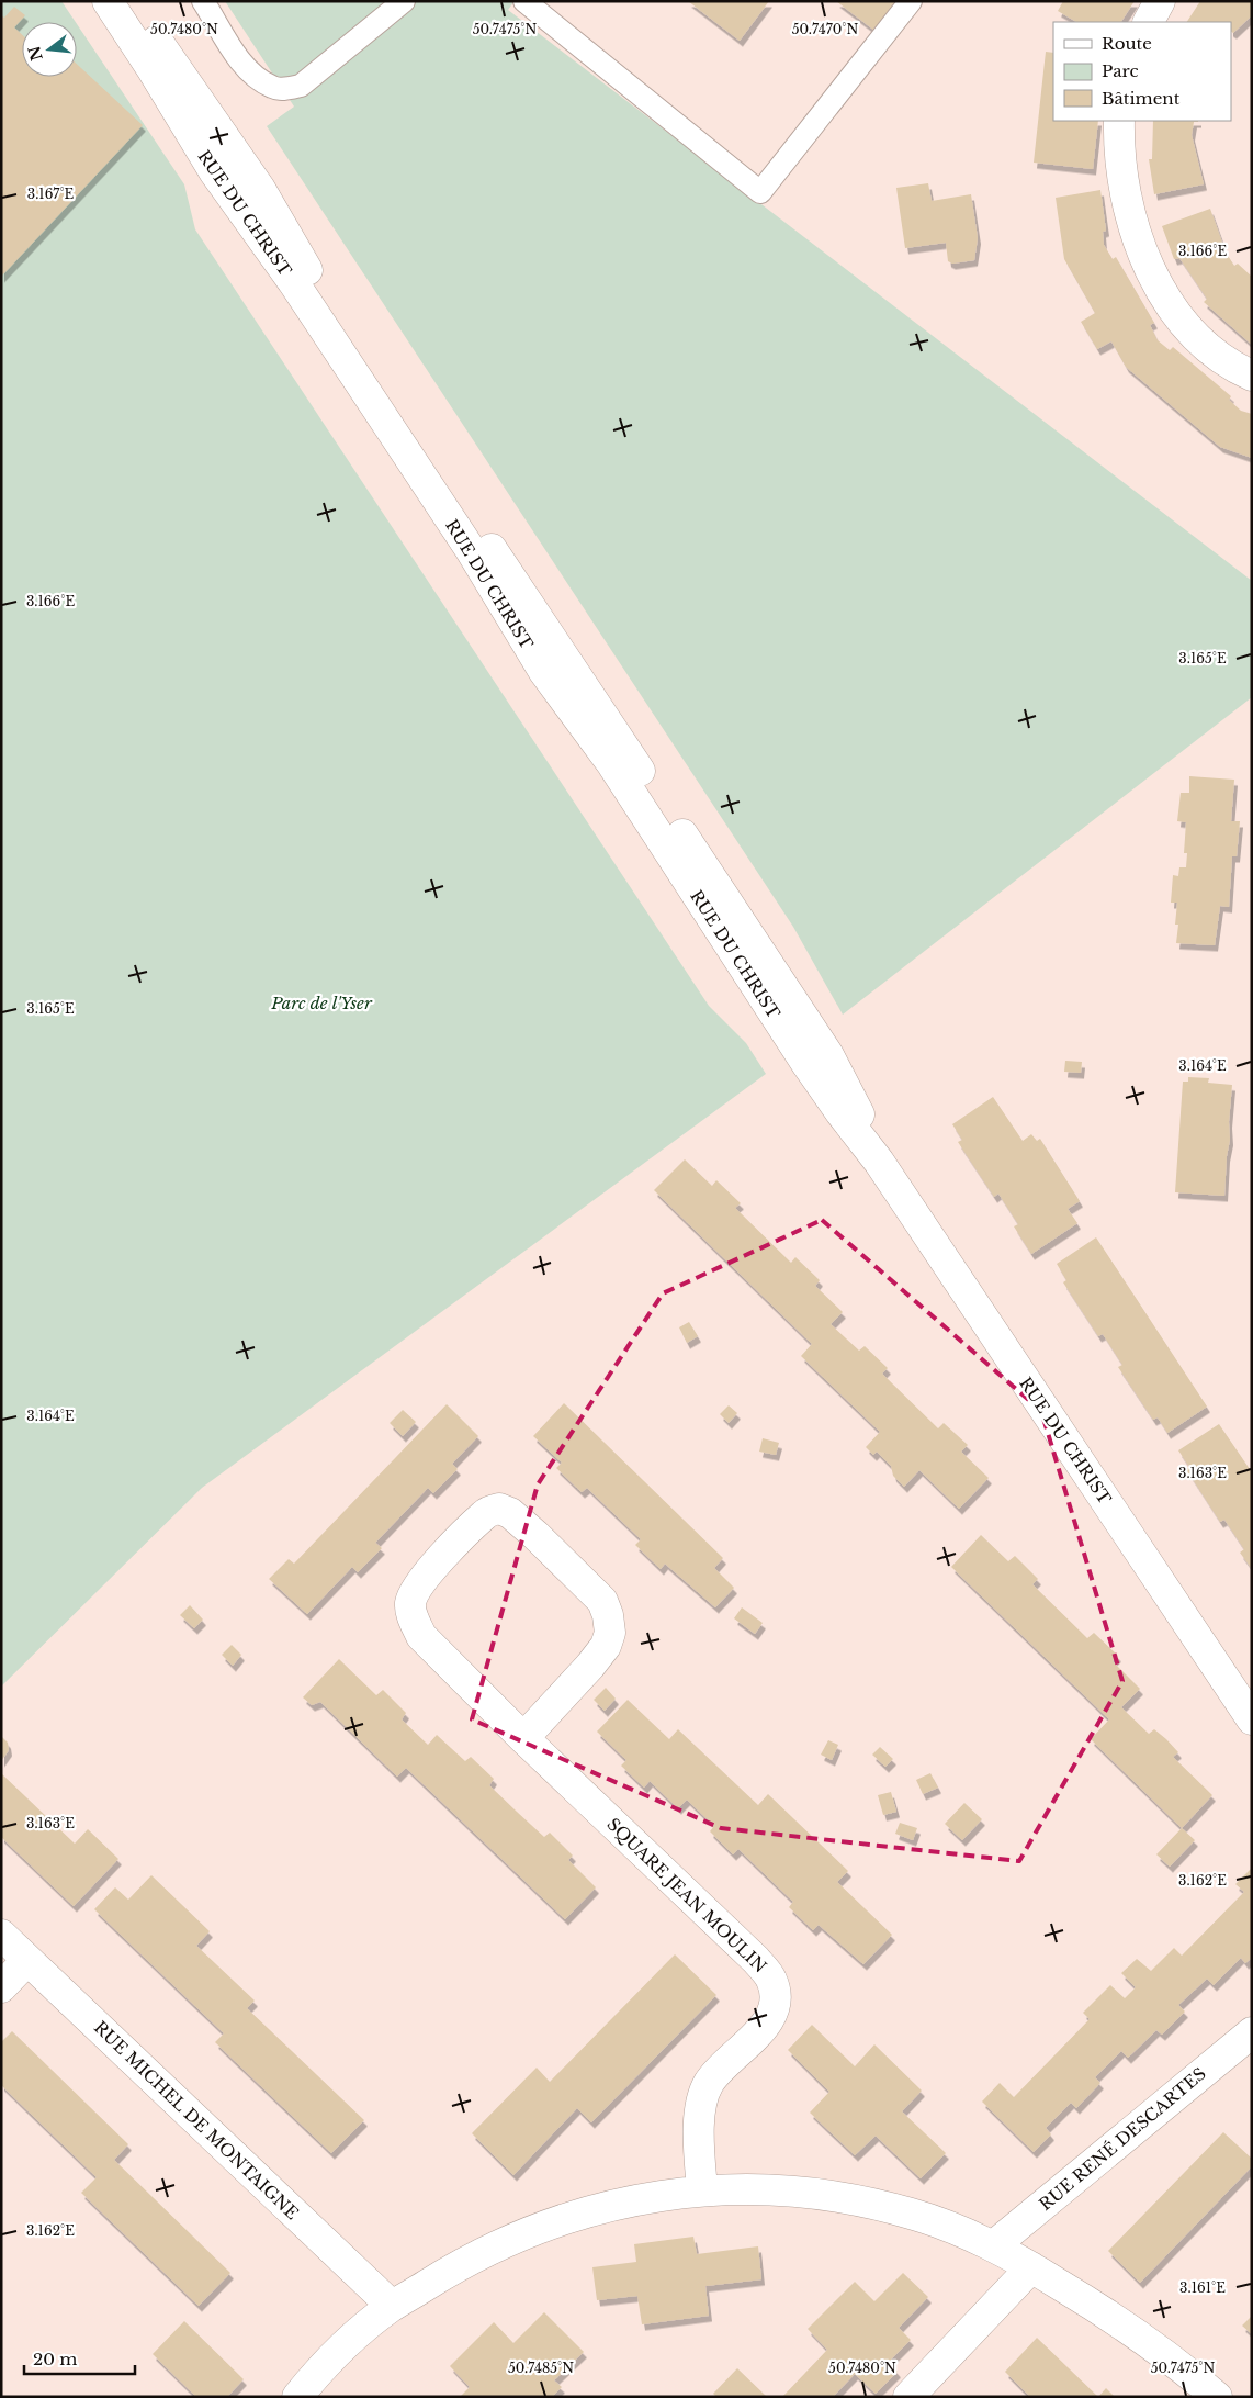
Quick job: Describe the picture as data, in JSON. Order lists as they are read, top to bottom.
{
  "streets": {
    "street": [
      "RUE DU CHRIST",
      "SQUARE JEAN MOULIN",
      "RUE MICHEL DE MONTAIGNE",
      "RUE RENÉ DESCARTES"
    ]
  },
  "parks": ["Parc de l'Yser"],
  "legend": ["Route", "Parc", "Bâtiment"],
  "scale_bar": "20 m",
  "north": "left",
  "coordinates": [
    "50.7480°N",
    "50.7475°N",
    "50.7470°N",
    "3.167°E",
    "3.166°E",
    "3.165°E",
    "3.164°E",
    "3.163°E",
    "3.162°E",
    "3.161°E",
    "50.7485°N"
  ]
}
